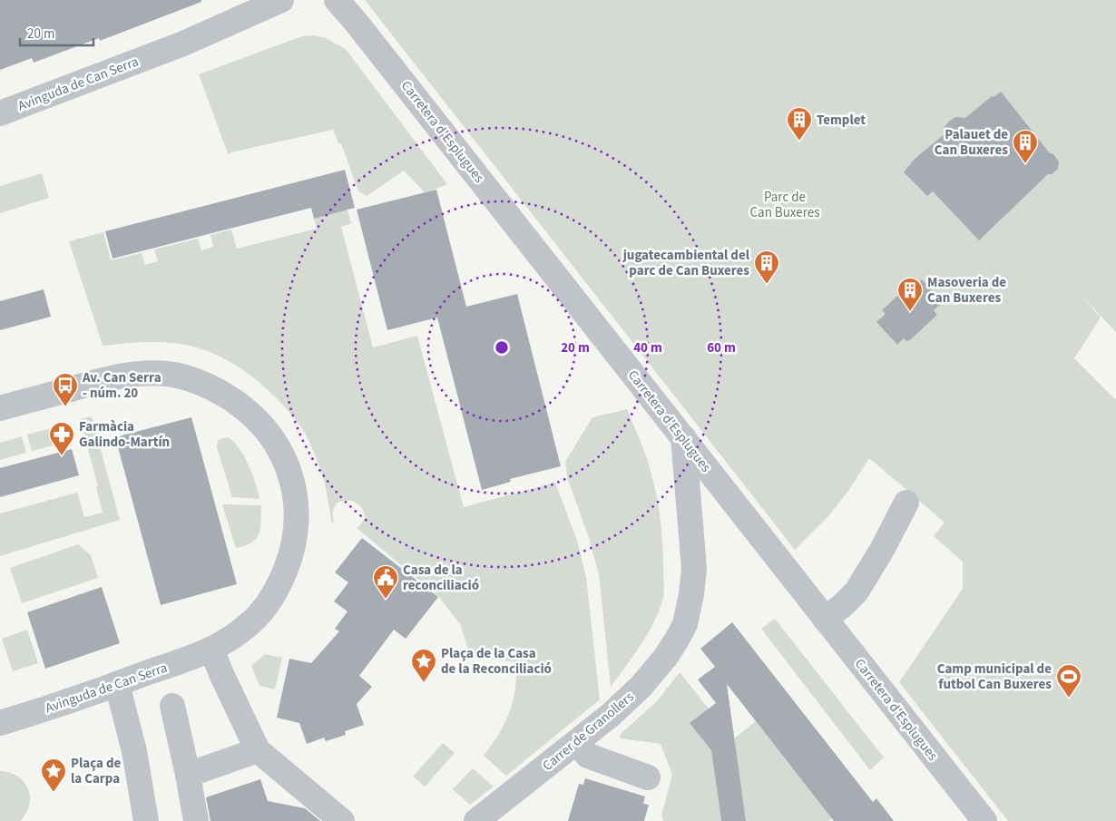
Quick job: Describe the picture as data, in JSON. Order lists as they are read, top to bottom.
{
  "streets": {
    "street": ["Avinguda de Can Serra", "Carretera d'Esplugues", "Carrer de Granollers"]
  },
  "crossings": [
    ["Carretera d'Esplugues", "Carrer de Granollers"]
  ],
  "parks": ["Parc de Can Buxeres"],
  "places": {
    "building": [
      "Templet",
      "Palauet de Can Buxeres",
      "jugatecambiental del parc de Can Buxeres",
      "Masoveria de Can Buxeres"
    ],
    "bus stop": ["Av. Can Serra - núm. 20"],
    "pharmacy": ["Farmàcia Galindo-Martín"],
    "public building": ["Casa de la reconciliació"],
    "place": ["Plaça de la Casa de la Reconciliació", "Plaça de la Carpa"],
    "sports": ["Camp municipal de futbol Can Buxeres"]
  },
  "scale_bar": "20 m",
  "rings": ["20 m", "40 m", "60 m"]
}
